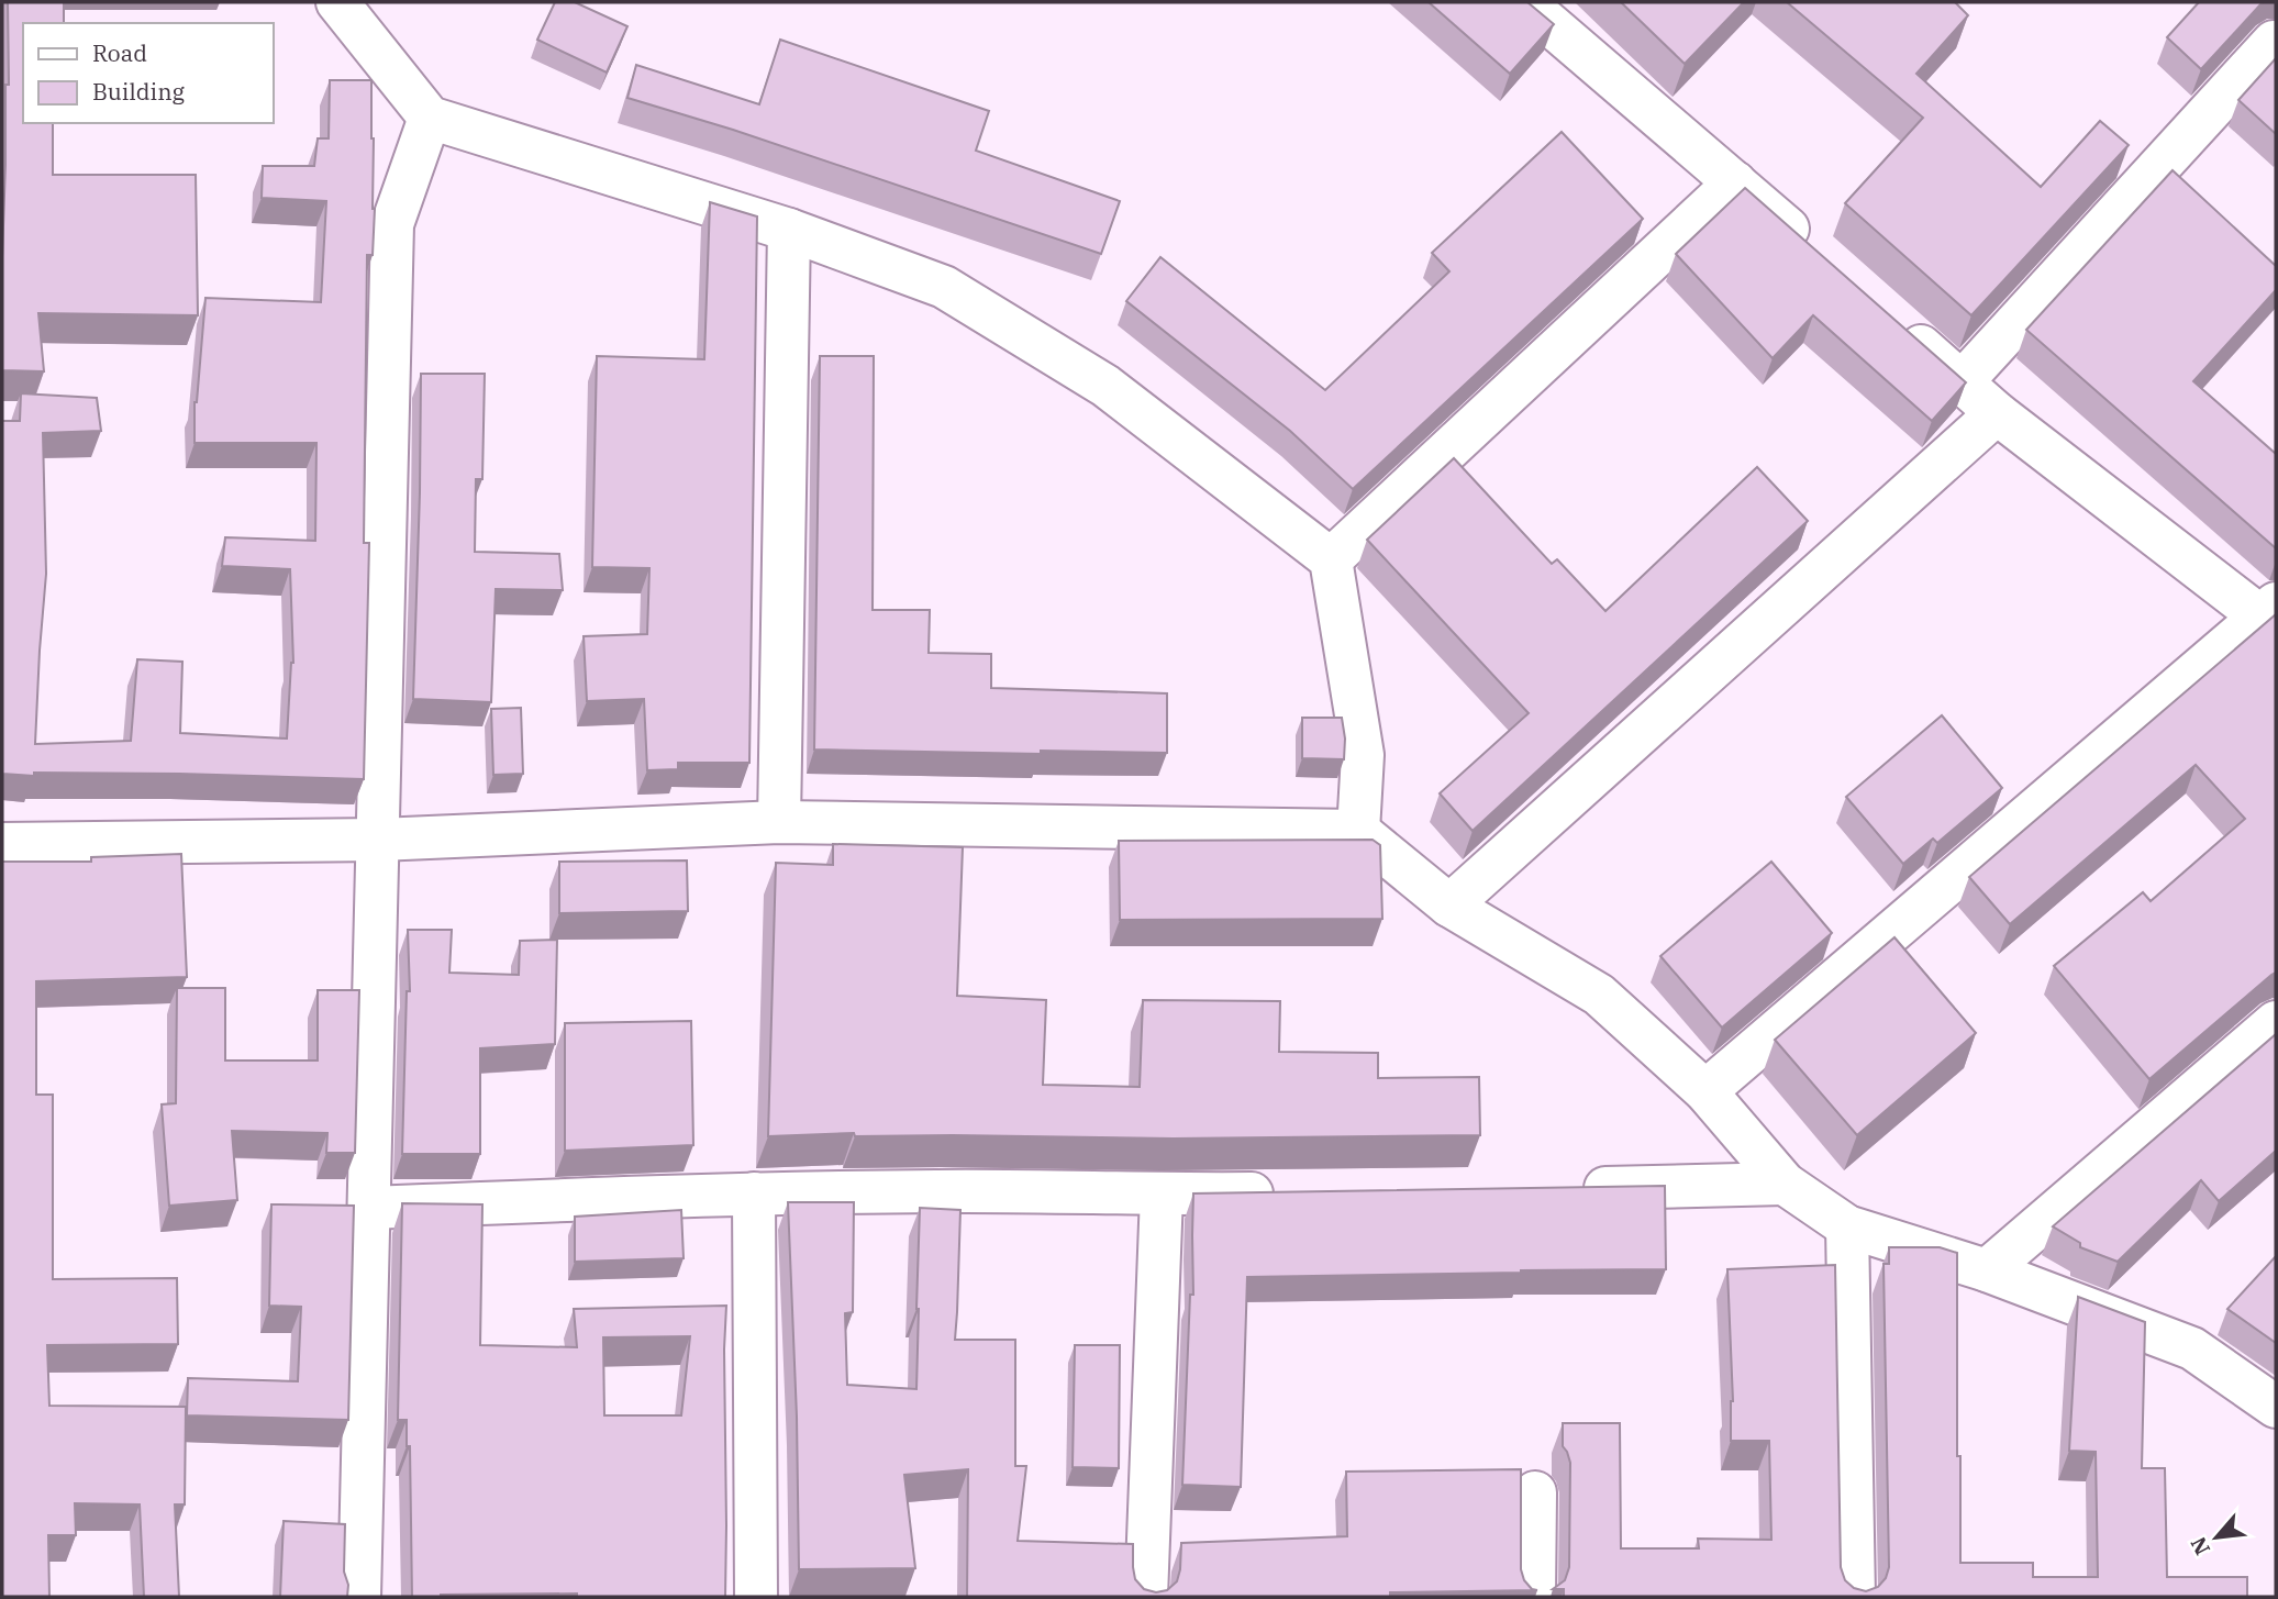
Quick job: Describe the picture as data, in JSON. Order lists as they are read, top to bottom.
{
  "legend": ["Road", "Building"],
  "north": "bottom left"
}
